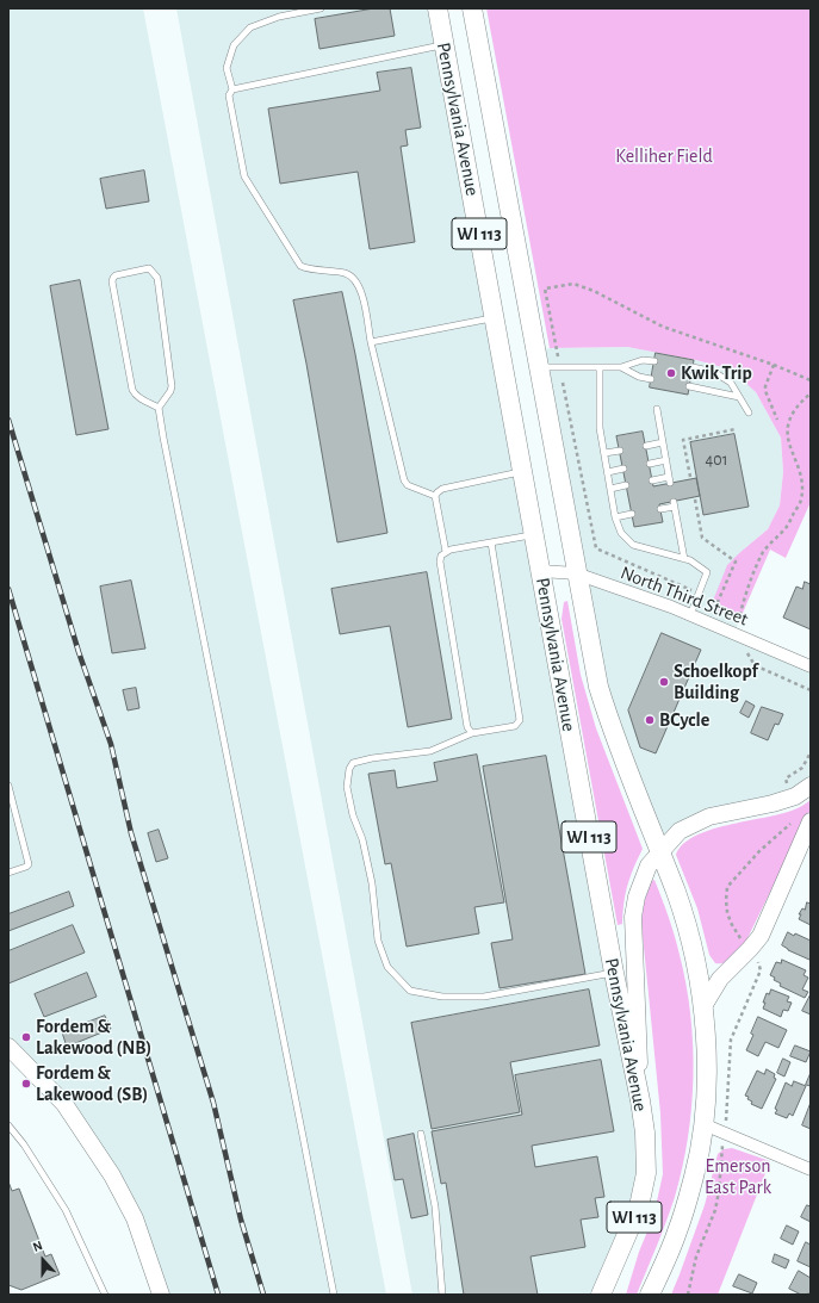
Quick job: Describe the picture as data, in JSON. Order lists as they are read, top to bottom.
{
  "streets": {
    "main road": ["Pennsylvania Avenue", "WI 113"],
    "street": ["North Third Street"]
  },
  "crossings": [
    ["Pennsylvania Avenue", "WI 113"],
    ["Pennsylvania Avenue", "North Third Street"]
  ],
  "parks": ["Kelliher Field", "Emerson East Park"],
  "places": [
    "Kwik Trip",
    "Schoelkopf Building",
    "BCycle",
    "Fordem & Lakewood (NB)",
    "Fordem & Lakewood (SB)"
  ],
  "house_numbers": ["401"],
  "north": "top"
}
